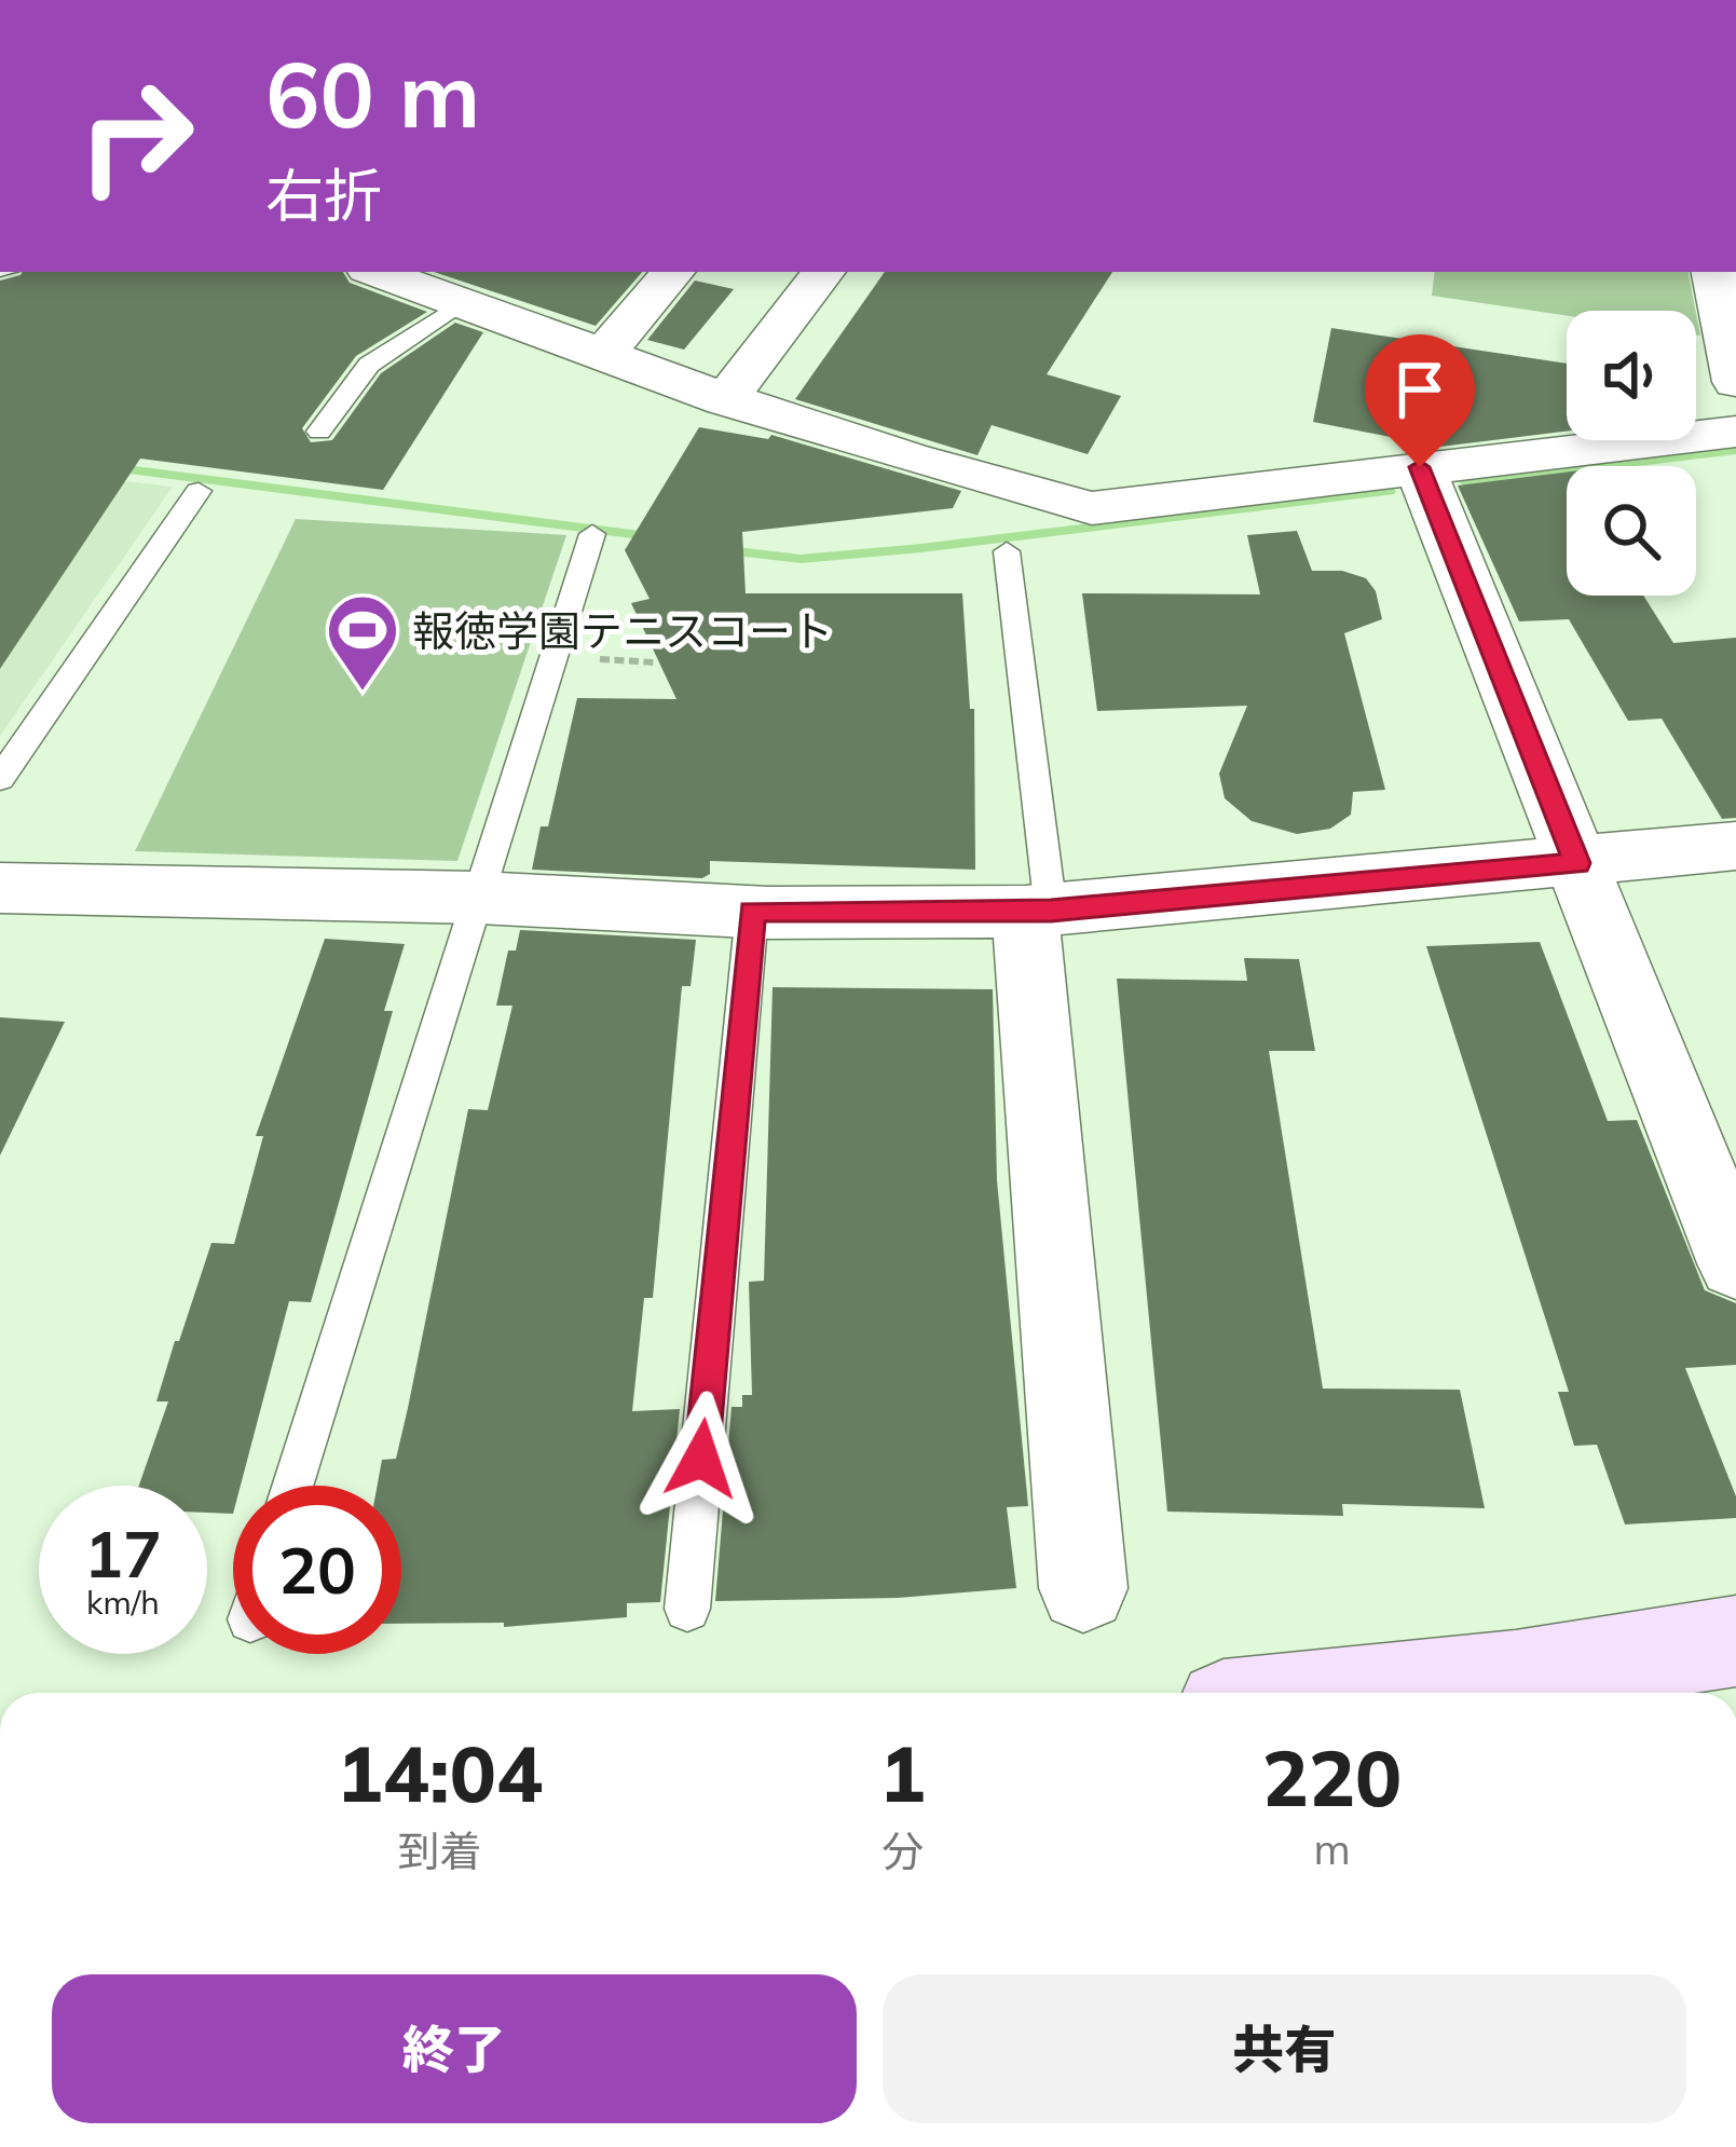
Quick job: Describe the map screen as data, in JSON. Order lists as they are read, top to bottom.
{
  "places": {
    "sports": ["報徳学園テニスコート"]
  },
  "page": {
    "turn": ["60 m", "右折"],
    "speed": "17 km/h",
    "limit": "20",
    "eta": [
      "14:04",
      "到着",
      "1",
      "分",
      "220",
      "m"
    ],
    "buttons": ["終了", "共有"]
  }
}
